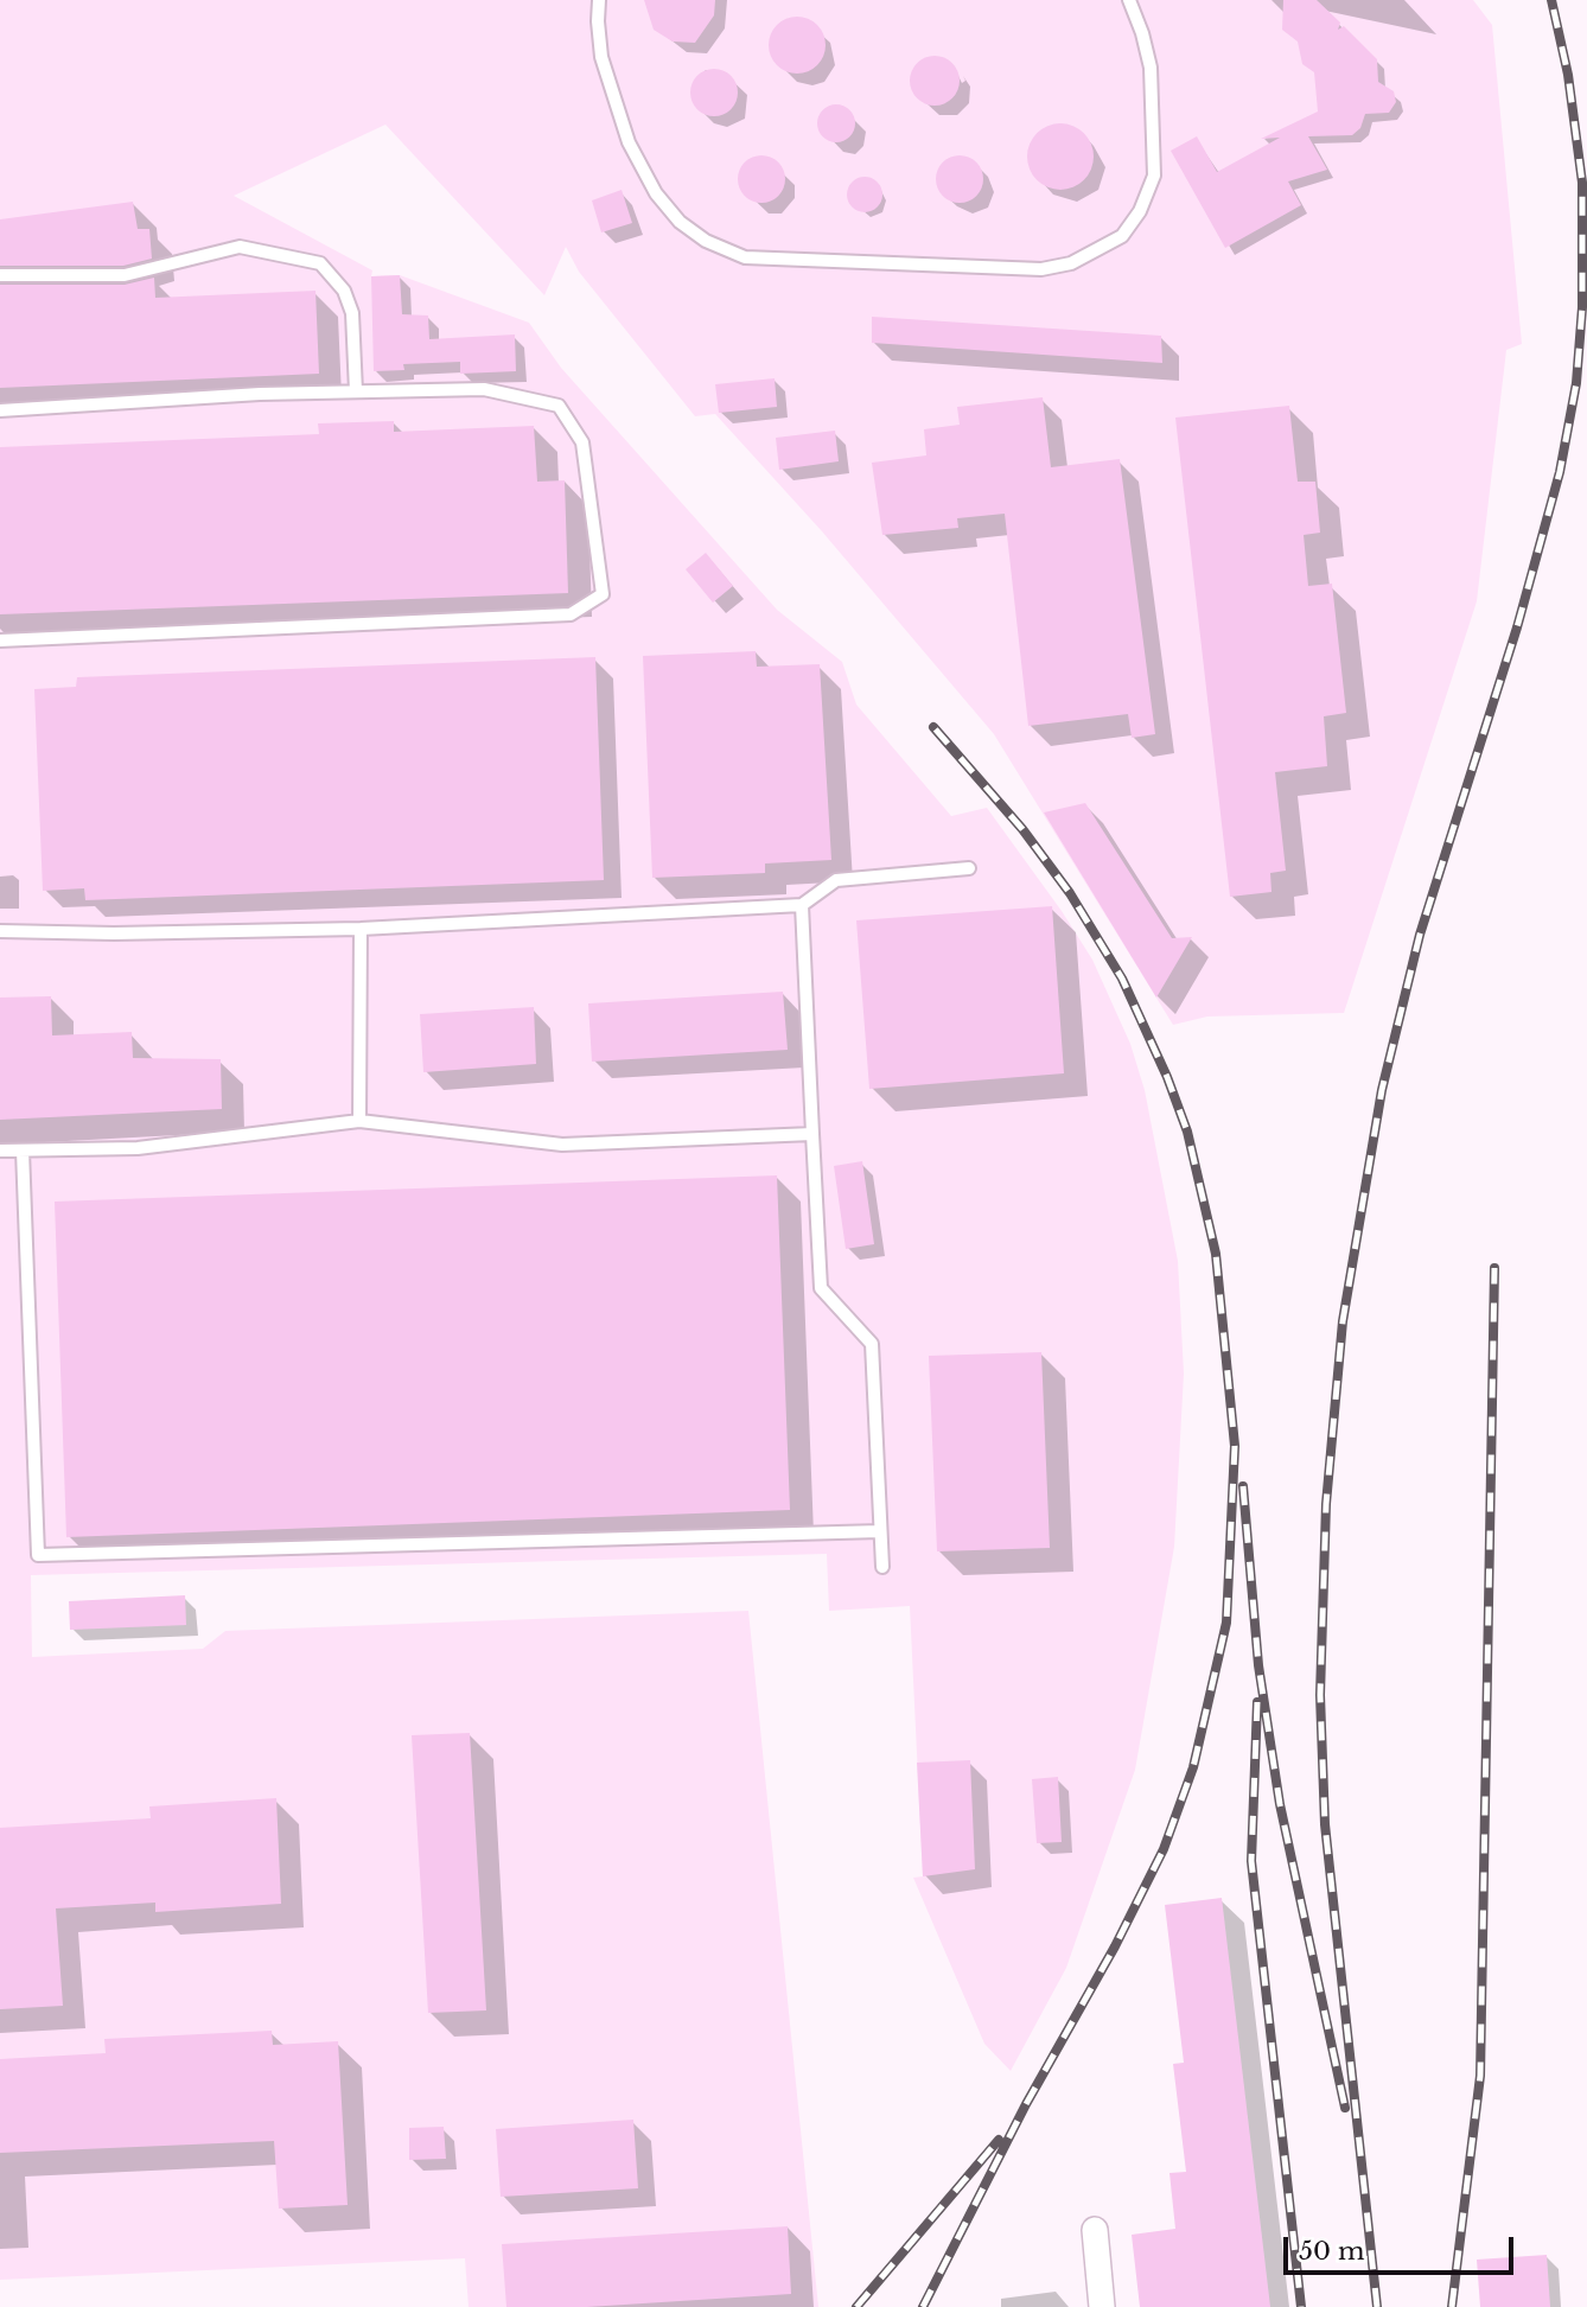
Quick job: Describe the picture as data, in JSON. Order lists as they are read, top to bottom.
{
  "scale_bar": "50 m"
}
